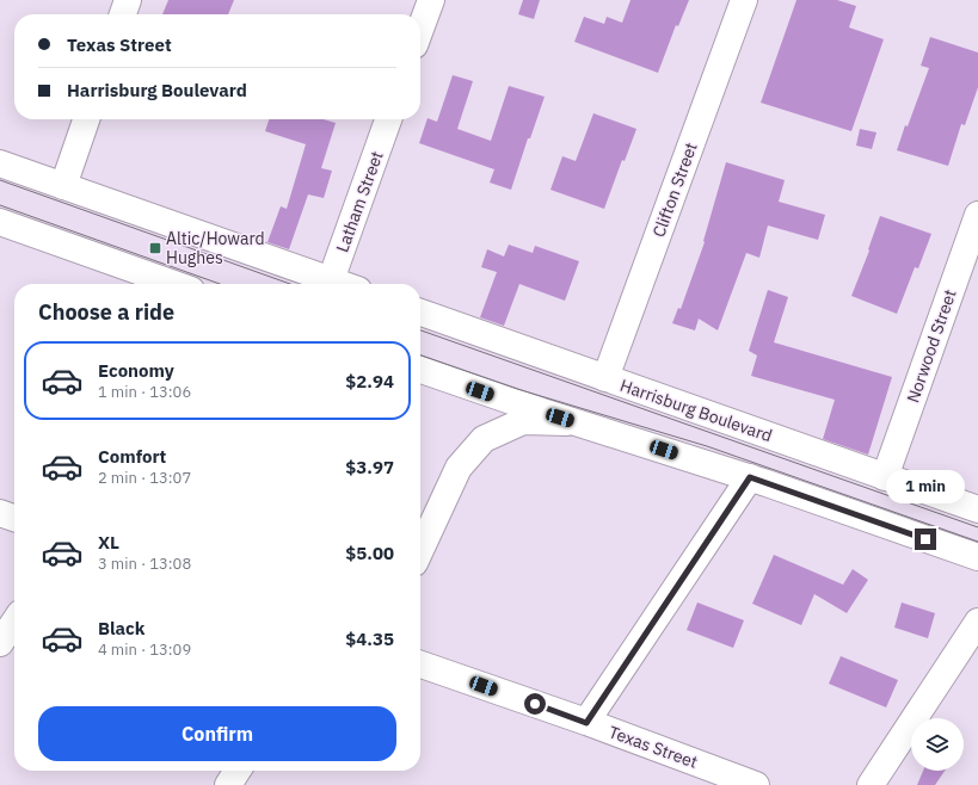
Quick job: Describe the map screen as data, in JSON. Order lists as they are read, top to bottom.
{
  "streets": {
    "street": [
      "Clifton Street",
      "Latham Street",
      "Norwood Street",
      "Harrisburg Boulevard",
      "Texas Street"
    ]
  },
  "crossings": [
    ["Clifton Street", "Harrisburg Boulevard"],
    ["Norwood Street", "Harrisburg Boulevard"]
  ],
  "places": {
    "transit": ["Altic/Howard Hughes"]
  },
  "page": {
    "banner": ["Texas Street", "Harrisburg Boulevard"],
    "heading": "Choose a ride",
    "list": [
      {
        "name": "Economy",
        "note": "1 min · 13:06",
        "value": "$2.94"
      },
      {
        "name": "Comfort",
        "note": "2 min · 13:07",
        "value": "$3.97"
      },
      {
        "name": "XL",
        "note": "3 min · 13:08",
        "value": "$5.00"
      },
      {
        "name": "Black",
        "note": "4 min · 13:09",
        "value": "$4.35"
      }
    ],
    "bubble": "1 min",
    "buttons": "Confirm"
  }
}
